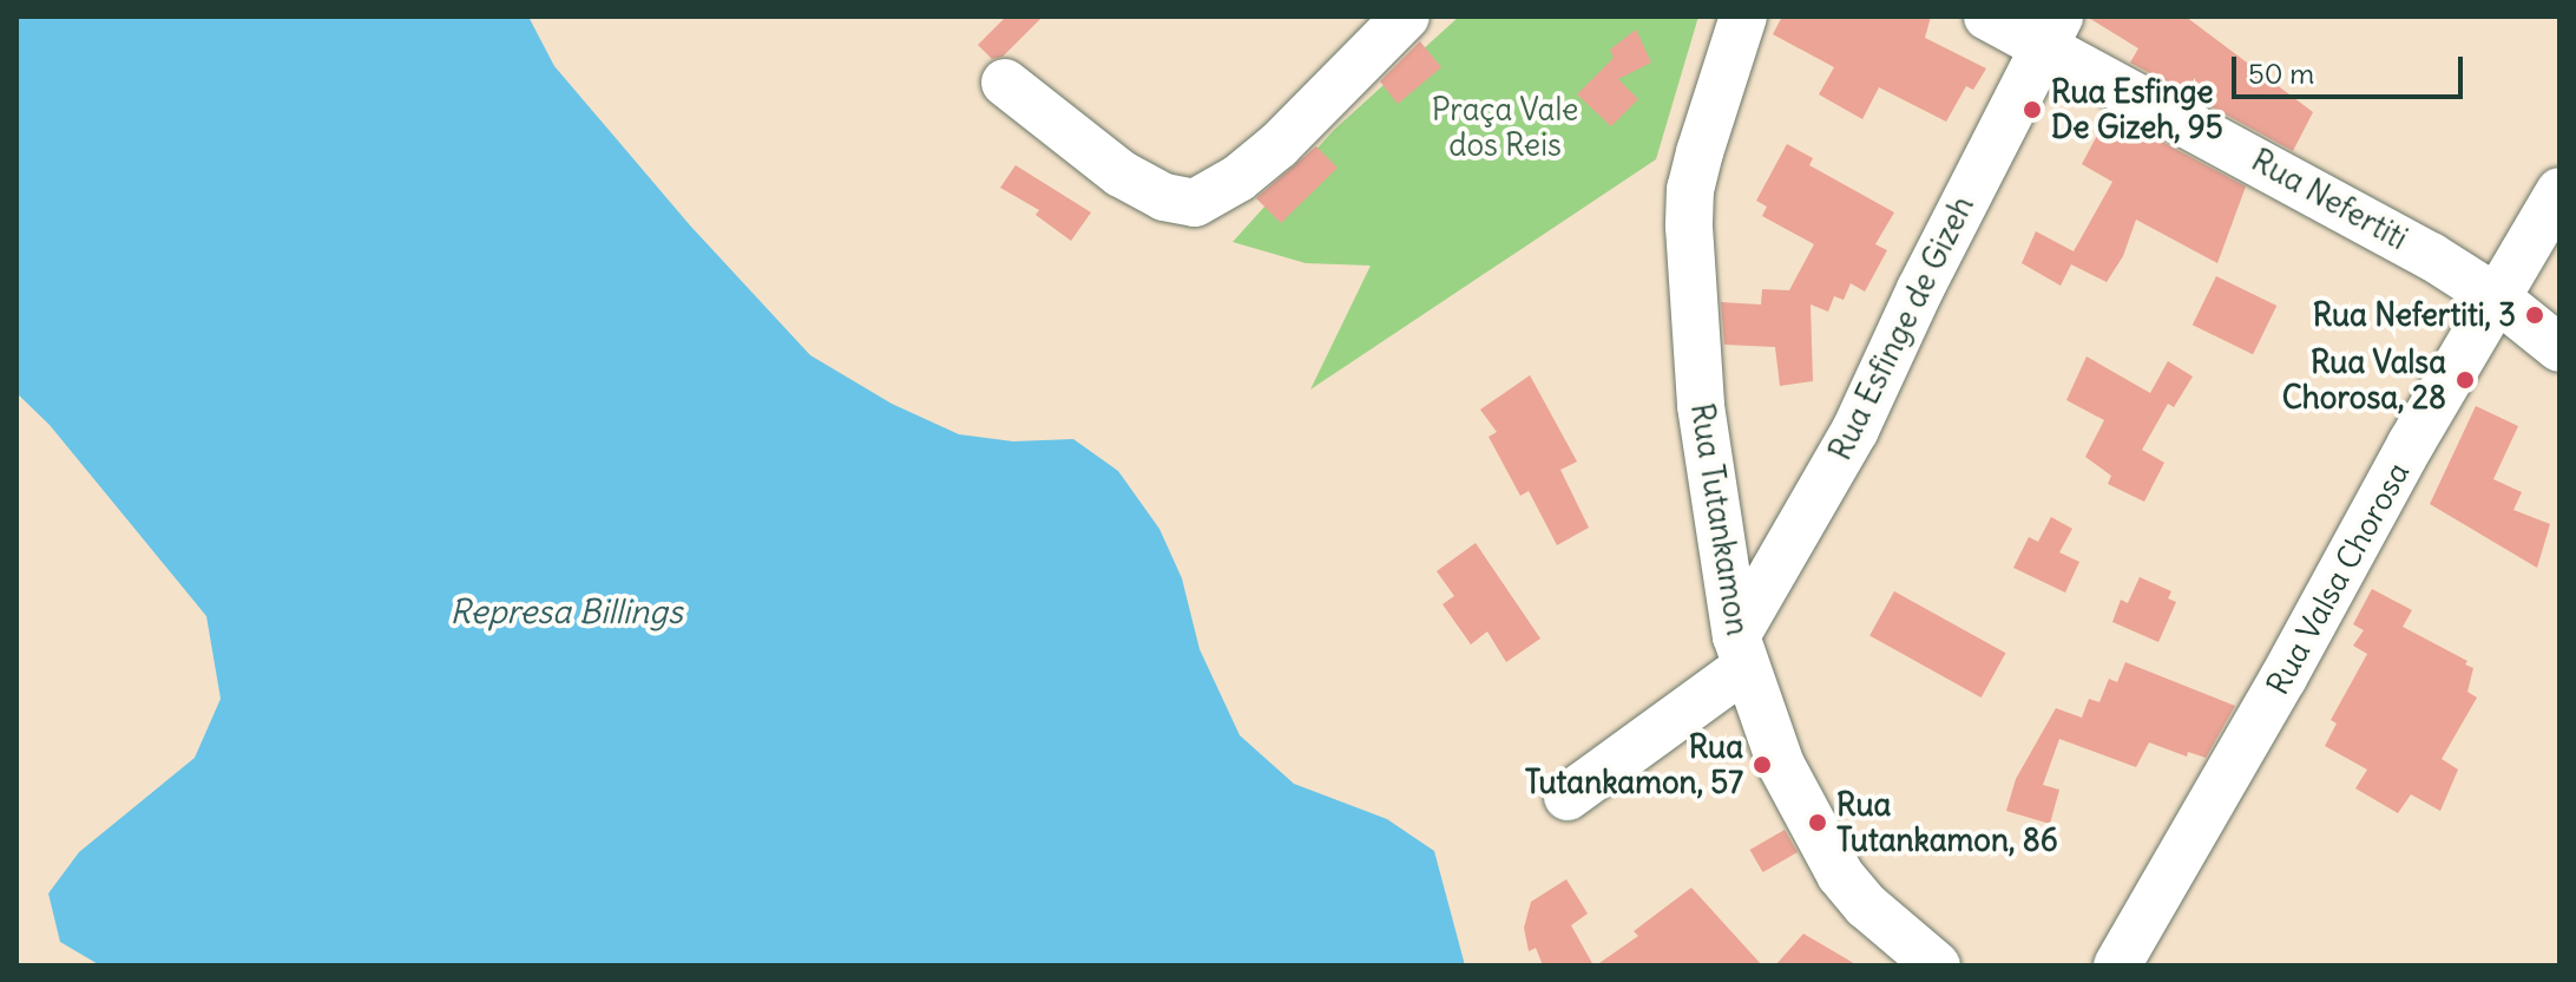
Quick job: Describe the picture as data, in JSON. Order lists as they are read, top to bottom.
{
  "streets": {
    "street": [
      "Rua Nefertiti",
      "Rua Esfinge de Gizeh",
      "Rua Tutankamon",
      "Rua Valsa Chorosa"
    ]
  },
  "crossings": [
    ["Rua Nefertiti", "Rua Esfinge de Gizeh"],
    ["Rua Nefertiti", "Rua Valsa Chorosa"],
    ["Rua Esfinge de Gizeh", "Rua Tutankamon"]
  ],
  "water": ["Represa Billings"],
  "parks": ["Praça Vale dos Reis"],
  "places": [
    "Rua Esfinge De Gizeh, 95",
    "Rua Nefertiti, 3",
    "Rua Valsa Chorosa, 28",
    "Rua Tutankamon, 57",
    "Rua Tutankamon, 86"
  ],
  "scale_bar": "50 m"
}
